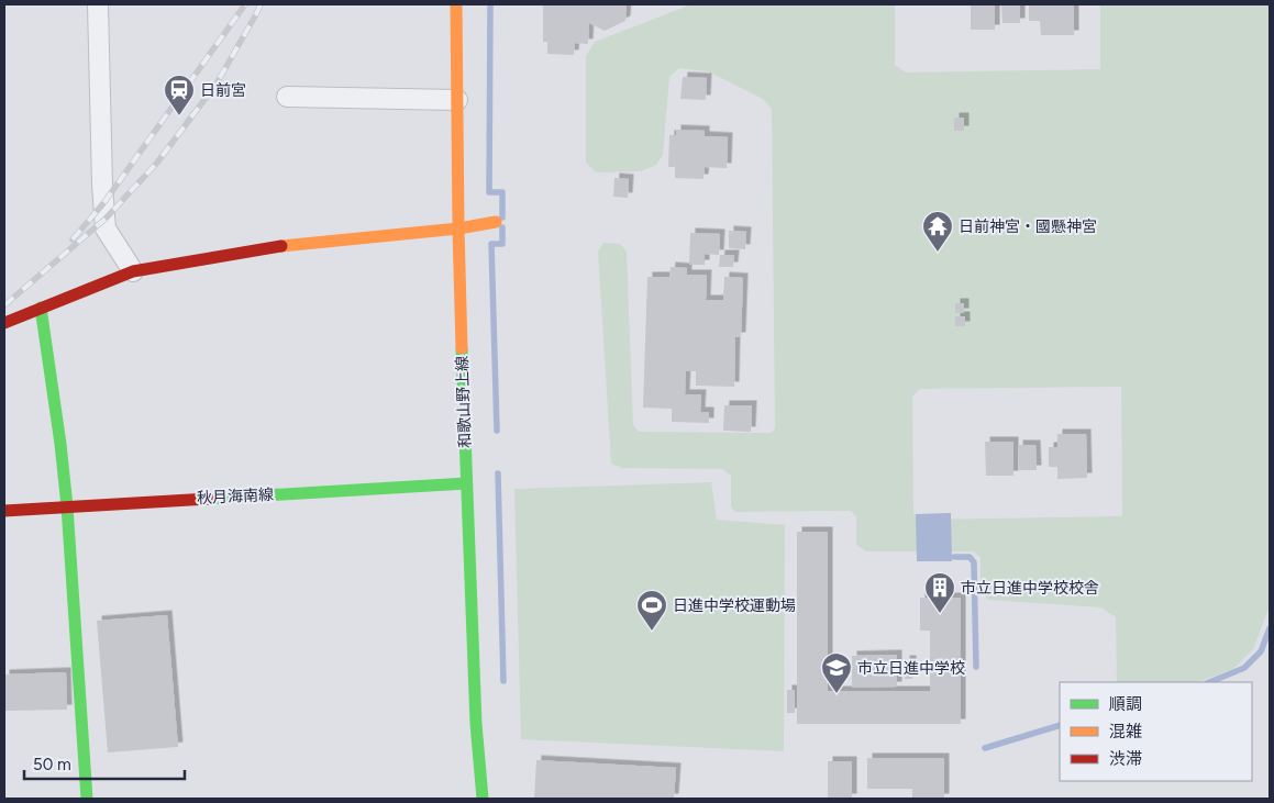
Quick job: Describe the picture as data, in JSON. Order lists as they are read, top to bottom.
{
  "streets": {
    "main road": ["和歌山野上線", "秋月海南線"]
  },
  "crossings": [
    ["和歌山野上線", "秋月海南線"]
  ],
  "places": {
    "station": ["日前宮"],
    "temple": ["日前神宮・國懸神宮"],
    "building": ["市立日進中学校校舎"],
    "sports": ["日進中学校運動場"],
    "school or university": ["市立日進中学校"]
  },
  "legend": ["順調", "混雑", "渋滞"],
  "scale_bar": "50 m"
}
